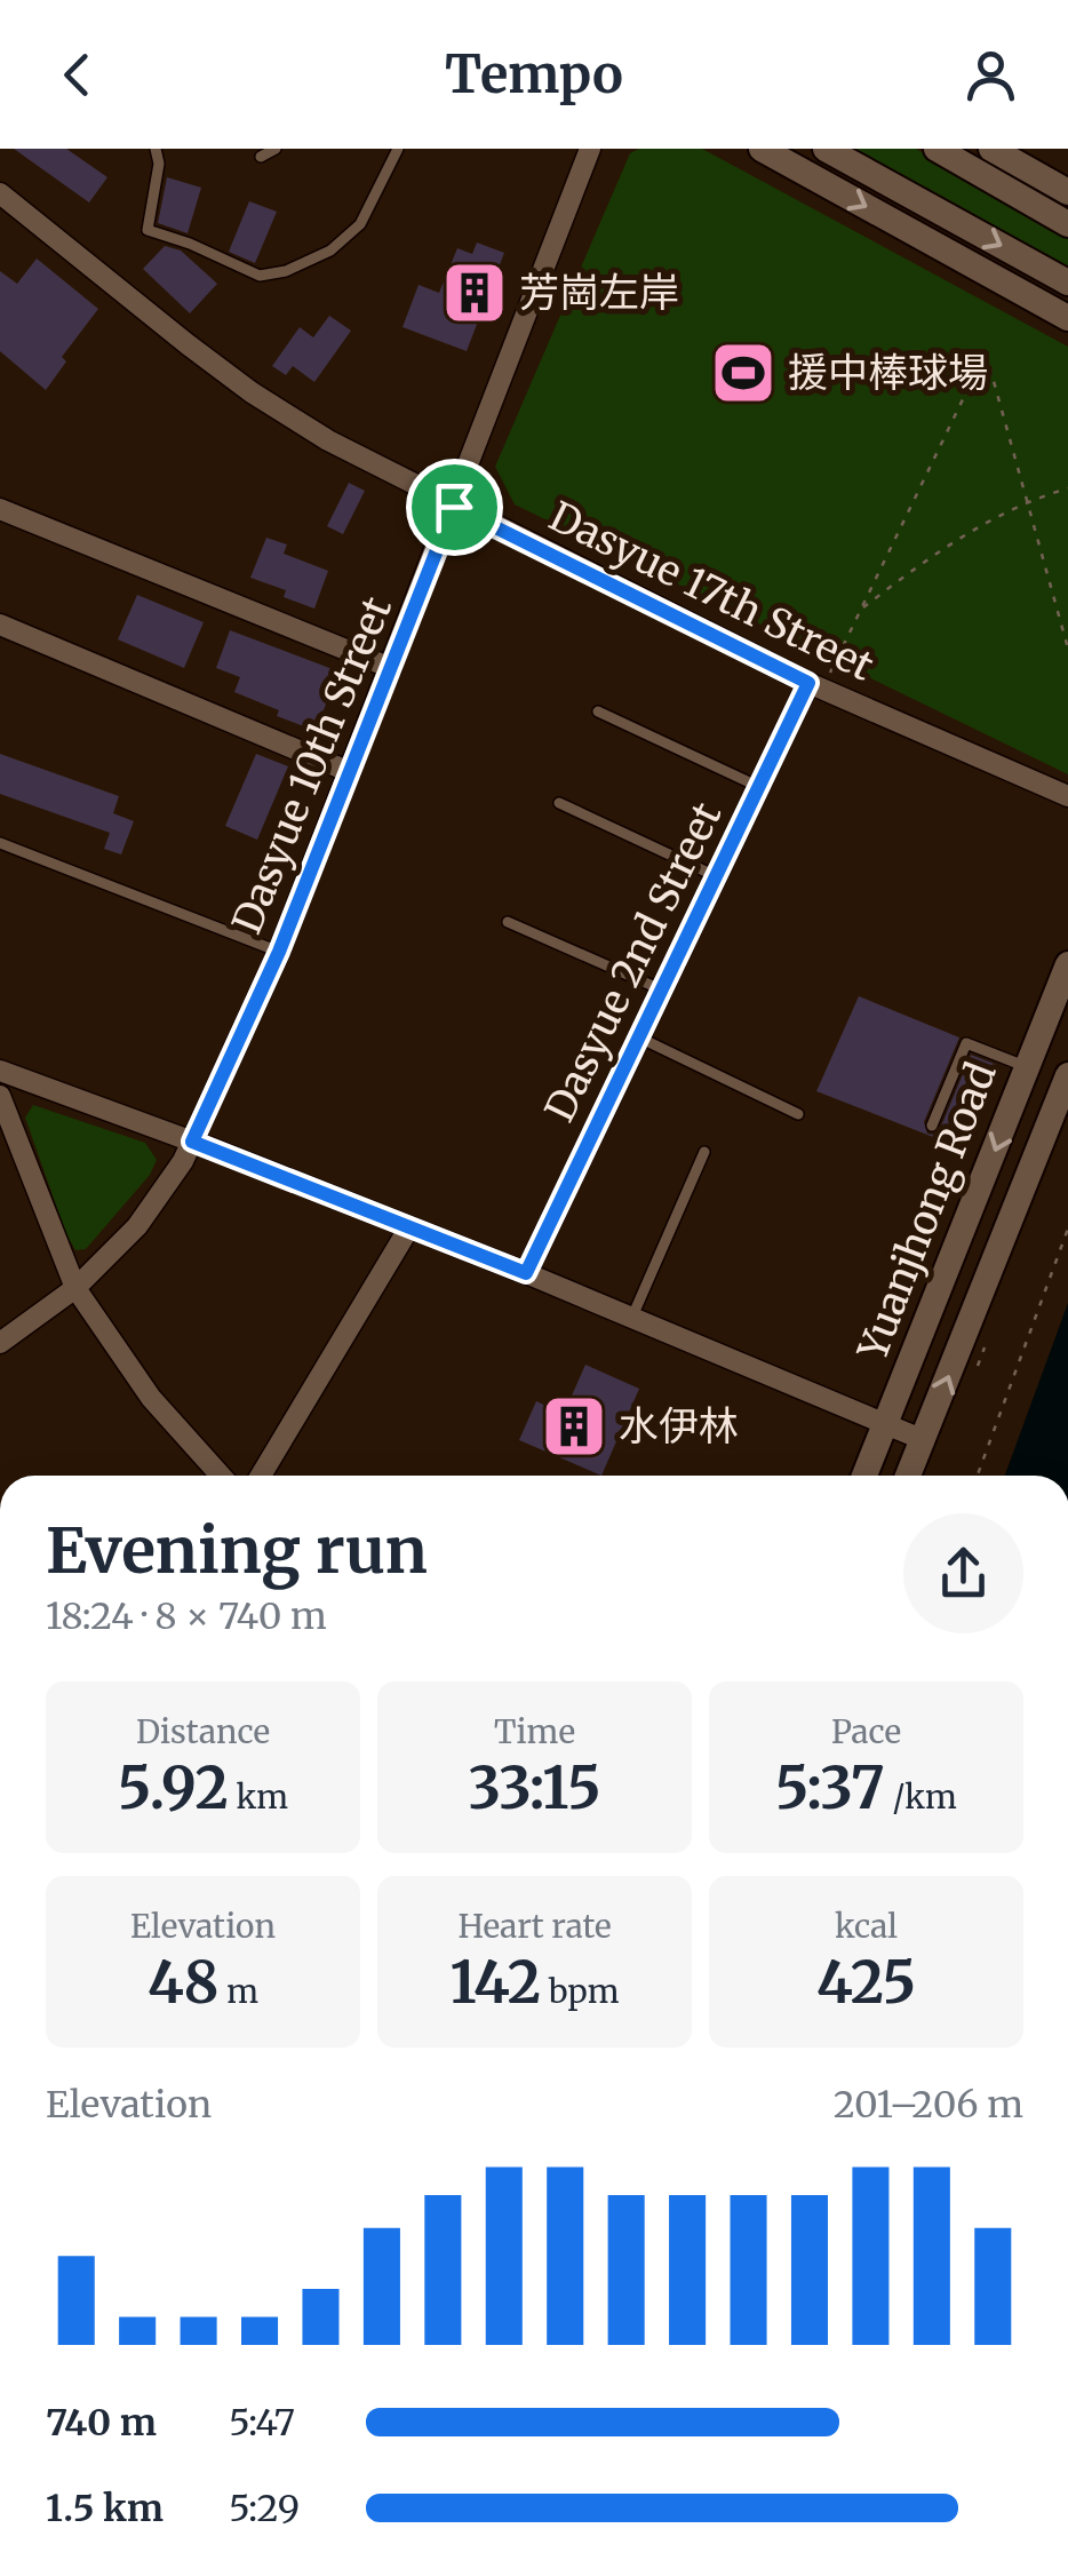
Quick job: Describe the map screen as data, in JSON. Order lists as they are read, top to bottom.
{
  "streets": {
    "street": [
      "Dasyue 17th Street",
      "Dasyue 10th Street",
      "Dasyue 2nd Street",
      "Yuanjhong Road"
    ]
  },
  "crossings": [
    ["Dasyue 17th Street", "Dasyue 10th Street"],
    ["Dasyue 17th Street", "Dasyue 2nd Street"]
  ],
  "places": {
    "building": ["芳崗左岸", "水伊林"],
    "sports": ["援中棒球場"]
  },
  "page": {
    "header": "Tempo",
    "heading": ["Evening run", "18:24 · 8 × 740 m"],
    "stats": [
      ["Distance", "5.92 km"],
      ["Time", "33:15"],
      ["Pace", "5:37 /km"],
      ["Elevation", "48 m"],
      ["Heart rate", "142 bpm"],
      ["kcal", "425"]
    ],
    "chart": ["Elevation", "201–206 m"],
    "list": [
      {
        "name": "740 m",
        "note": "5:47"
      },
      {
        "name": "1.5 km",
        "note": "5:29"
      }
    ]
  }
}
